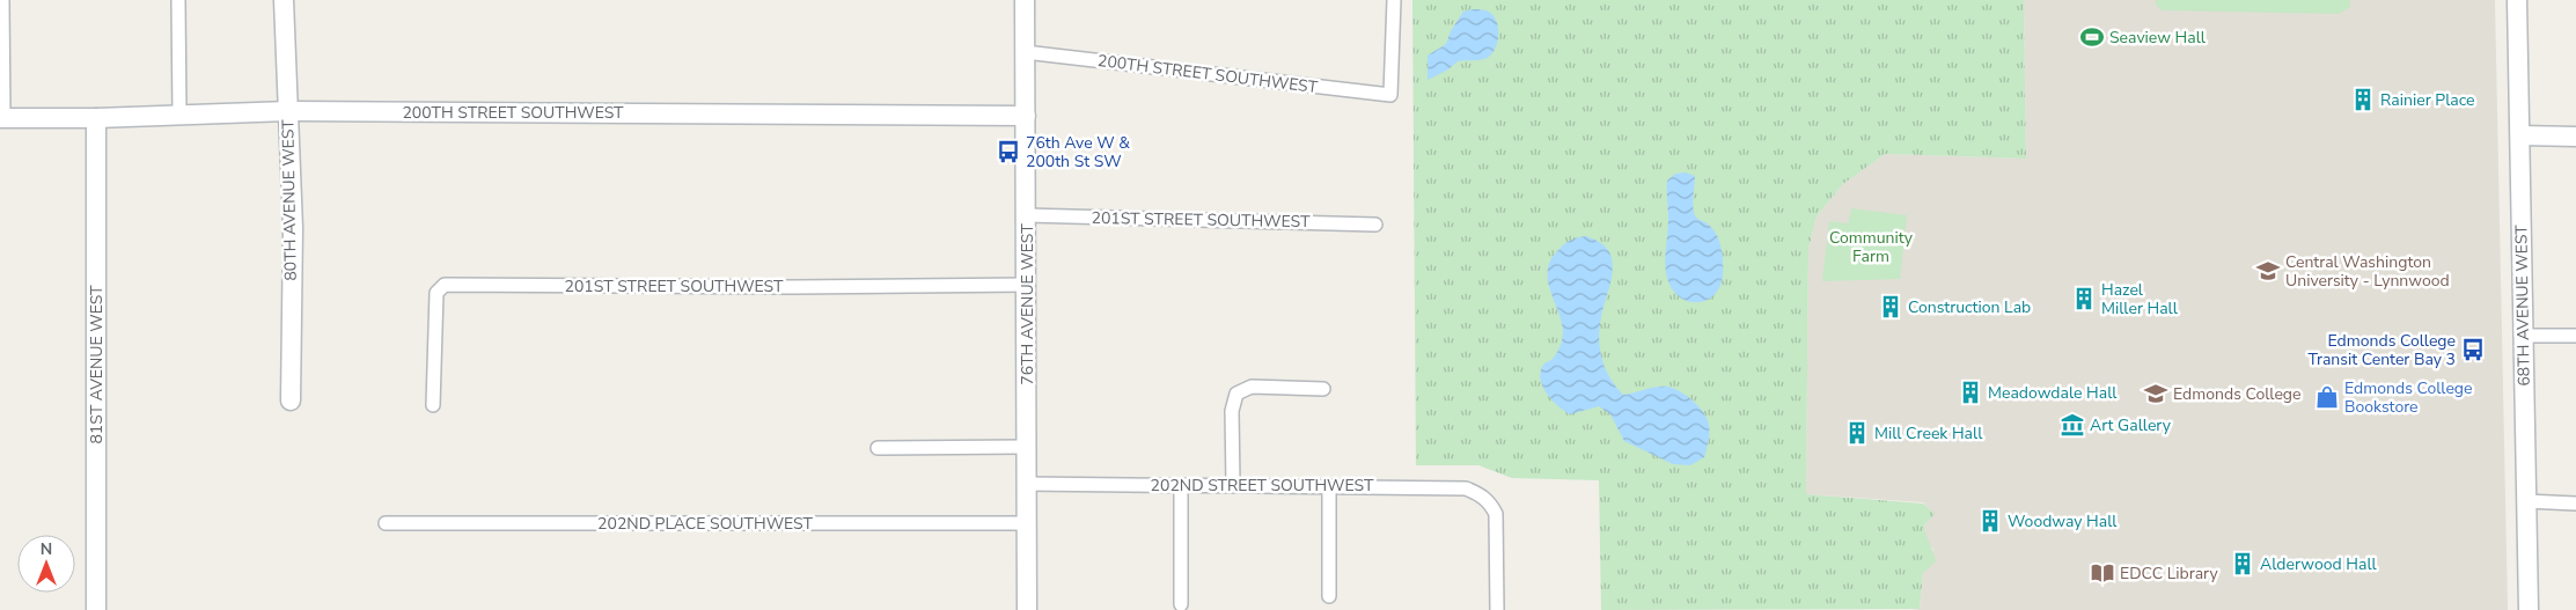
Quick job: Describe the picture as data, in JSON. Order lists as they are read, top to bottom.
{
  "streets": {
    "street": [
      "200TH STREET SOUTHWEST",
      "80TH AVENUE WEST",
      "201ST STREET SOUTHWEST",
      "76TH AVENUE WEST",
      "68TH AVENUE WEST",
      "81ST AVENUE WEST",
      "202ND STREET SOUTHWEST",
      "202ND PLACE SOUTHWEST"
    ]
  },
  "crossings": [
    ["200TH STREET SOUTHWEST", "80TH AVENUE WEST"],
    ["200TH STREET SOUTHWEST", "76TH AVENUE WEST"],
    ["200TH STREET SOUTHWEST", "81ST AVENUE WEST"],
    ["201ST STREET SOUTHWEST", "76TH AVENUE WEST"],
    ["76TH AVENUE WEST", "202ND STREET SOUTHWEST"],
    ["76TH AVENUE WEST", "202ND PLACE SOUTHWEST"]
  ],
  "parks": ["Community Farm"],
  "places": {
    "sports": ["Seaview Hall"],
    "building": [
      "Rainier Place",
      "Hazel Miller Hall",
      "Construction Lab",
      "Meadowdale Hall",
      "Mill Creek Hall",
      "Woodway Hall",
      "Alderwood Hall"
    ],
    "bus stop": ["76th Ave W & 200th St SW", "Edmonds College Transit Center Bay 3"],
    "school or university": ["Central Washington University - Lynnwood", "Edmonds College"],
    "shop": ["Edmonds College Bookstore"],
    "museum": ["Art Gallery"],
    "library": ["EDCC Library"]
  },
  "north": "top"
}
